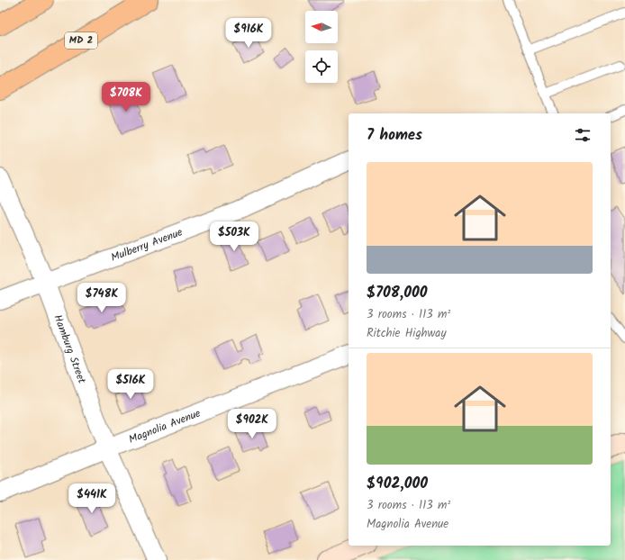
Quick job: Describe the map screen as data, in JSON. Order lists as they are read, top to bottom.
{
  "streets": {
    "highway": ["MD 2"],
    "street": ["Mulberry Avenue", "Hamburg Street", "Magnolia Avenue"]
  },
  "crossings": [
    ["Mulberry Avenue", "Hamburg Street"],
    ["Hamburg Street", "Magnolia Avenue"]
  ],
  "north": "left",
  "page": {
    "price": [
      "$916K",
      "$708K",
      "$503K",
      "$748K",
      "$516K",
      "$902K",
      "$441K"
    ],
    "heading": "7 homes",
    "list": [
      {
        "name": "$708,000",
        "note": "3 rooms · 113 m² · Ritchie Highway"
      },
      {
        "name": "$902,000",
        "note": "3 rooms · 113 m² · Magnolia Avenue"
      }
    ]
  }
}
